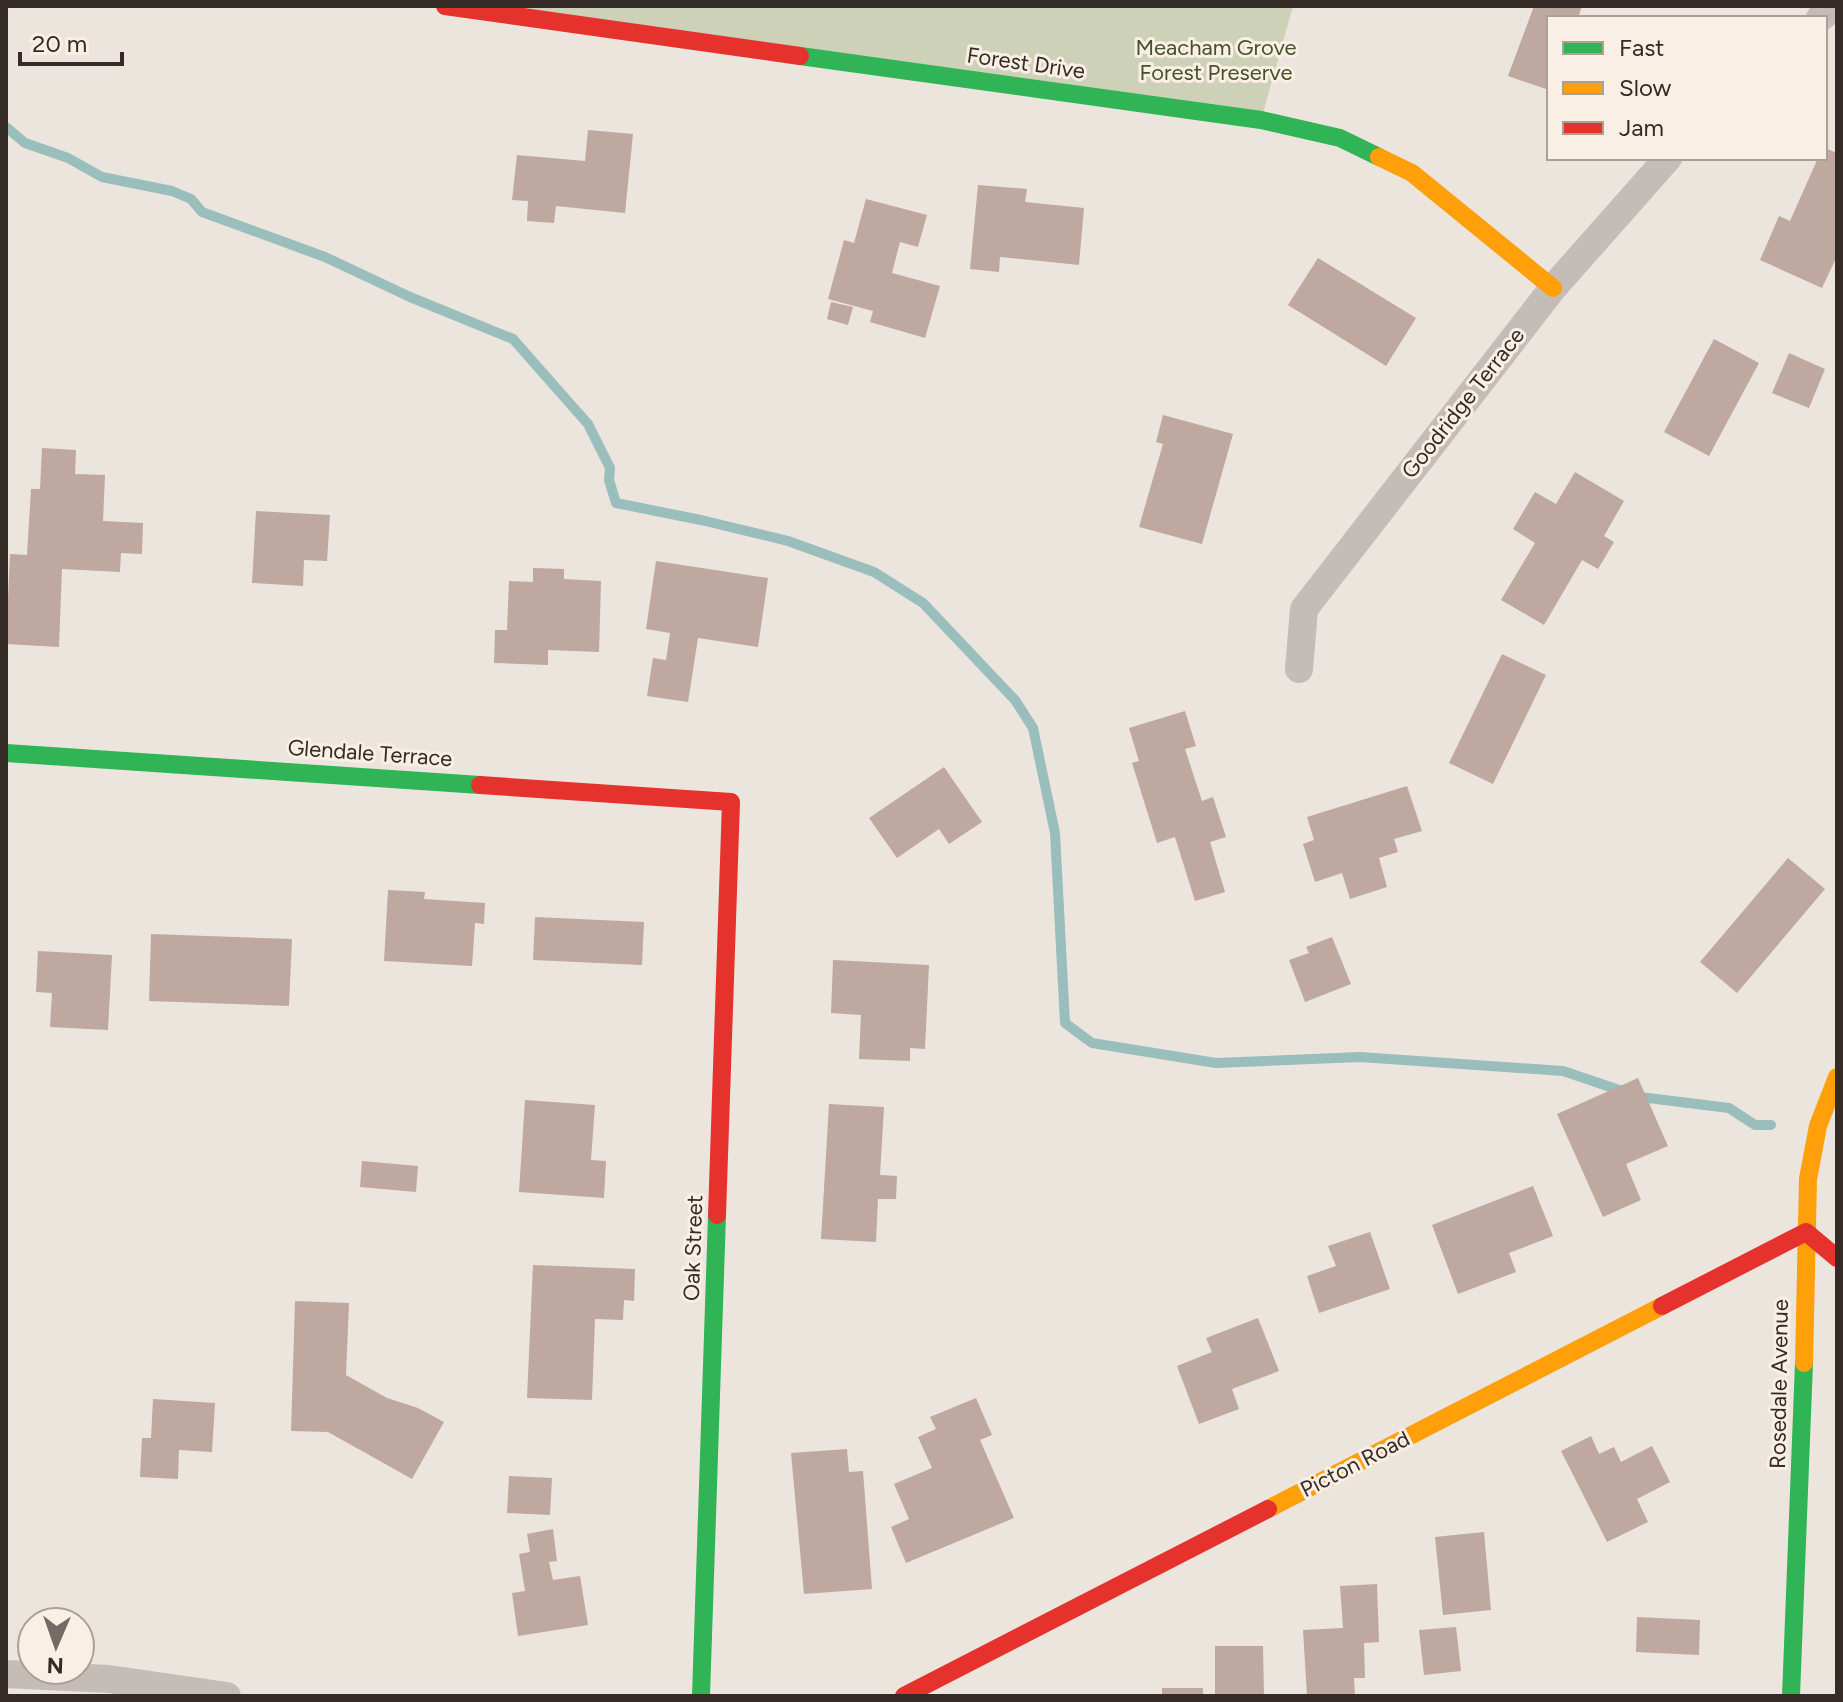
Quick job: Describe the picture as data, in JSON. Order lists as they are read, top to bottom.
{
  "streets": {
    "street": [
      "Forest Drive",
      "Goodridge Terrace",
      "Glendale Terrace",
      "Oak Street",
      "Rosedale Avenue",
      "Picton Road"
    ]
  },
  "crossings": [
    ["Forest Drive", "Goodridge Terrace"],
    ["Glendale Terrace", "Oak Street"],
    ["Rosedale Avenue", "Picton Road"]
  ],
  "parks": ["Meacham Grove Forest Preserve"],
  "legend": ["Fast", "Slow", "Jam"],
  "scale_bar": "20 m",
  "north": "bottom"
}
